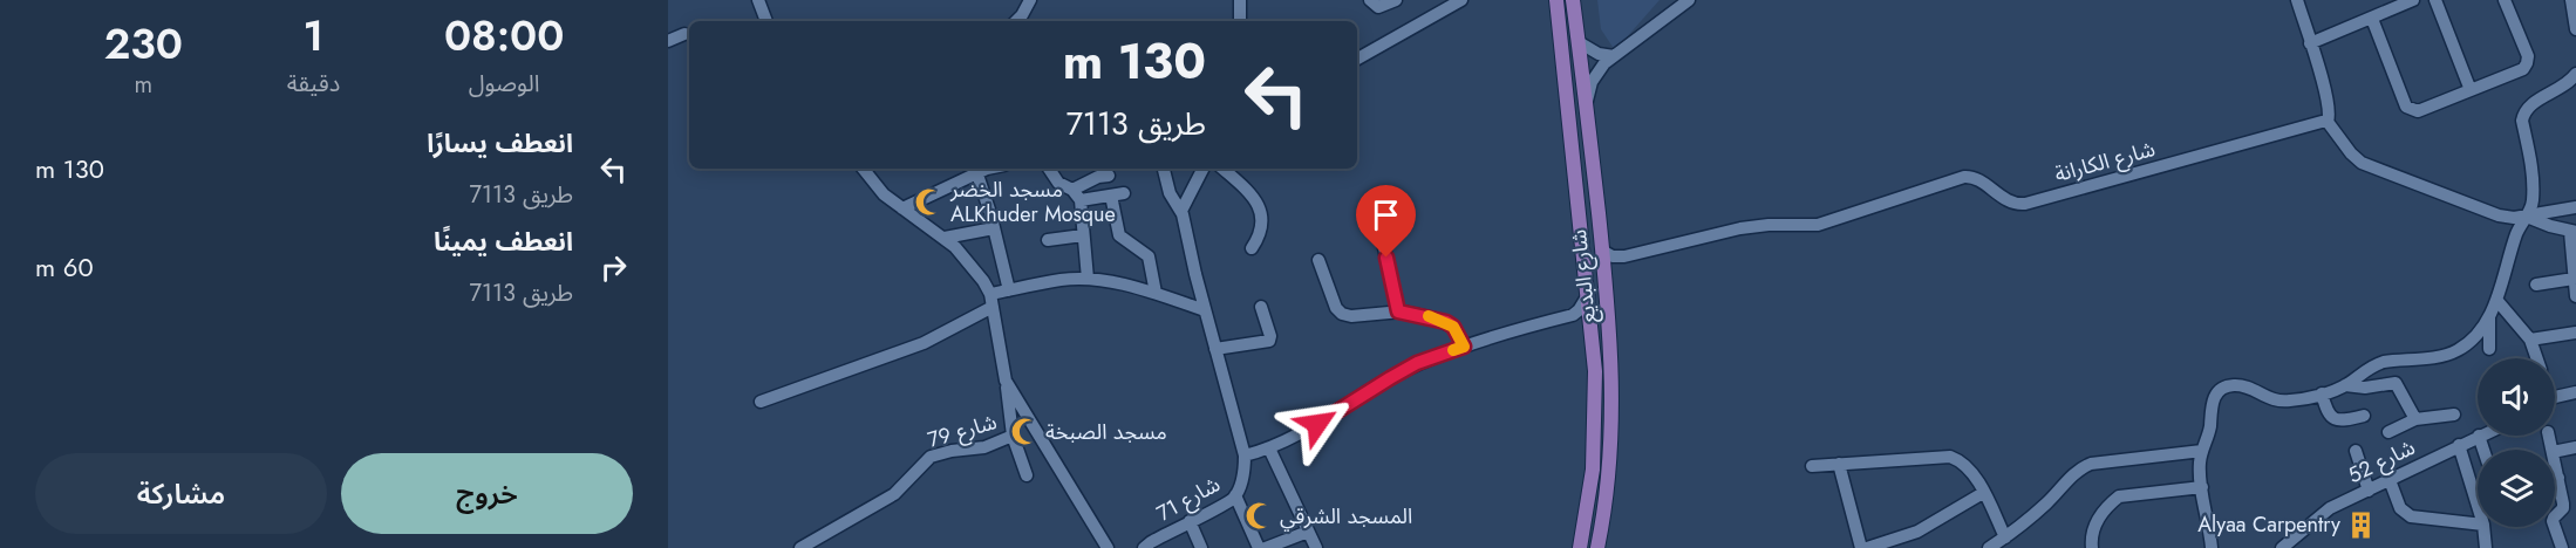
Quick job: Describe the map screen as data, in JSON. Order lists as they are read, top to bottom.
{
  "streets": {
    "main road": ["شارع البديع"],
    "street": [
      "شارع الكارانة",
      "شارع 79",
      "شارع 52",
      "شارع 71"
    ]
  },
  "crossings": [
    ["شارع الكارانة", "شارع البديع"]
  ],
  "places": {
    "mosque": ["مسجد الخضر ALKhuder Mosque", "مسجد الصبخة", "المسجد الشرقي"],
    "building": ["Alyaa Carpentry"]
  },
  "page": {
    "eta": [
      "08:00",
      "الوصول",
      "1",
      "دقيقة",
      "230",
      "m"
    ],
    "turn": ["130 m", "طريق 7113"],
    "list": [
      {
        "name": "انعطف يسارًا",
        "note": "طريق 7113",
        "value": "130 m"
      },
      {
        "name": "انعطف يمينًا",
        "note": "طريق 7113",
        "value": "60 m"
      }
    ],
    "buttons": ["خروج", "مشاركة"]
  }
}
